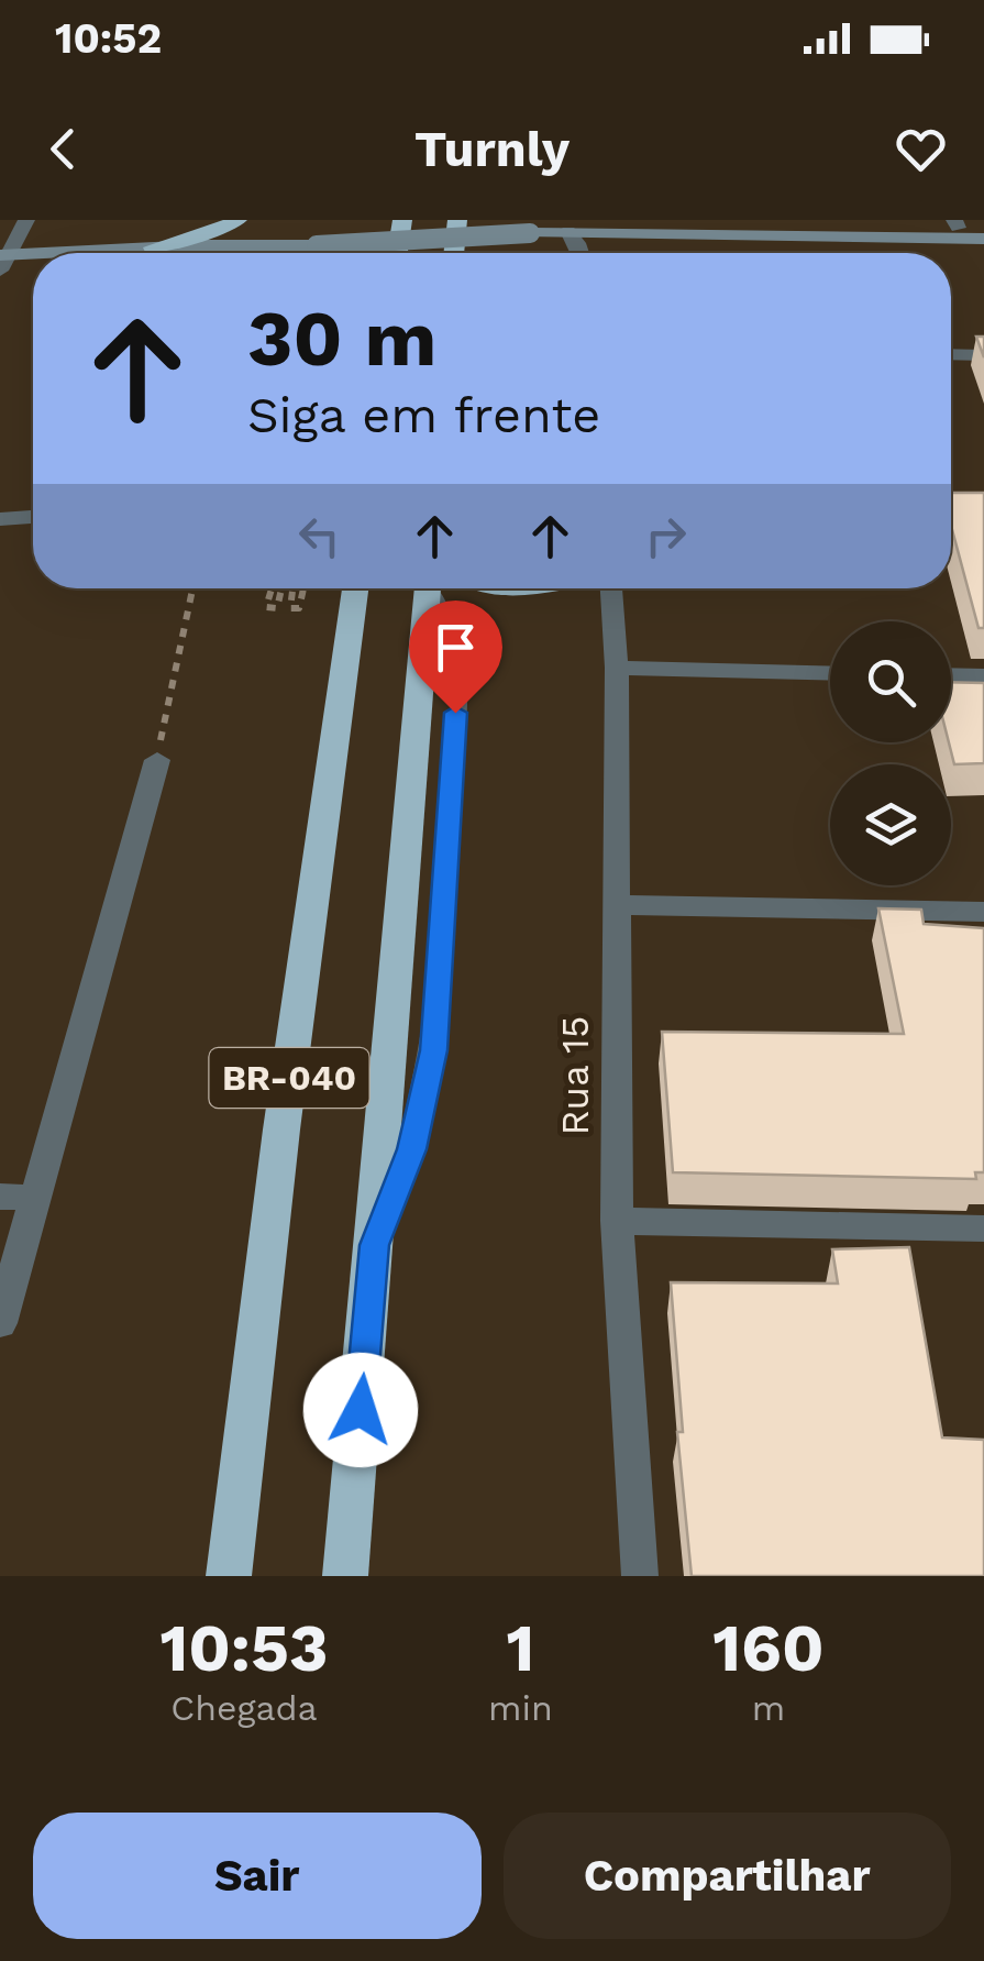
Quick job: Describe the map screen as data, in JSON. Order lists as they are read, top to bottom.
{
  "streets": {
    "highway": ["BR-040"],
    "street": ["Rua 15"]
  },
  "page": {
    "status": "10:52",
    "header": "Turnly",
    "turn": ["30 m", "Siga em frente"],
    "eta": [
      "10:53",
      "Chegada",
      "1",
      "min",
      "160",
      "m"
    ],
    "buttons": ["Sair", "Compartilhar"]
  }
}
